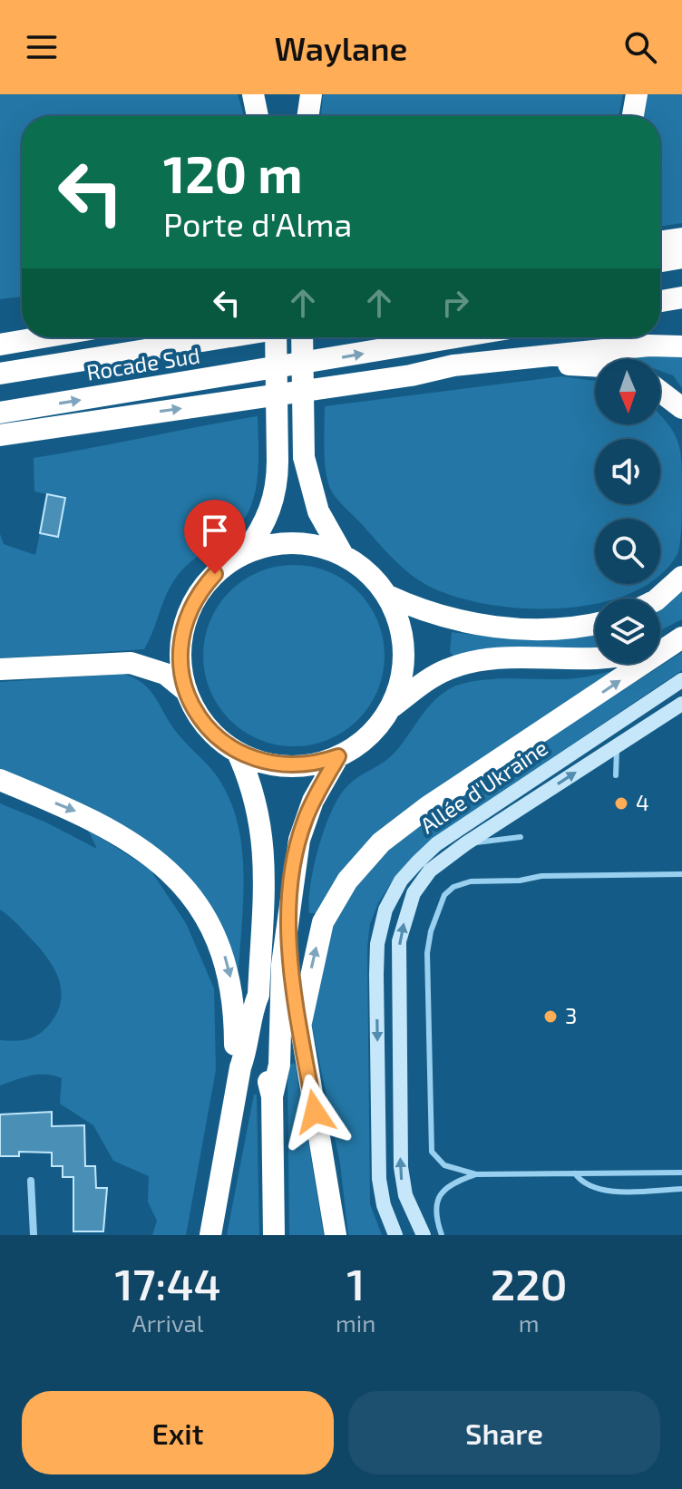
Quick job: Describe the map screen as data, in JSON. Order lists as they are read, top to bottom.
{
  "streets": {
    "highway": ["Rocade Sud"],
    "street": ["Allée d'Ukraine"]
  },
  "places": ["4", "3"],
  "north": "bottom",
  "page": {
    "header": "Waylane",
    "turn": ["120 m", "Porte d'Alma"],
    "eta": [
      "17:44",
      "Arrival",
      "1",
      "min",
      "220",
      "m"
    ],
    "buttons": ["Exit", "Share"]
  }
}
